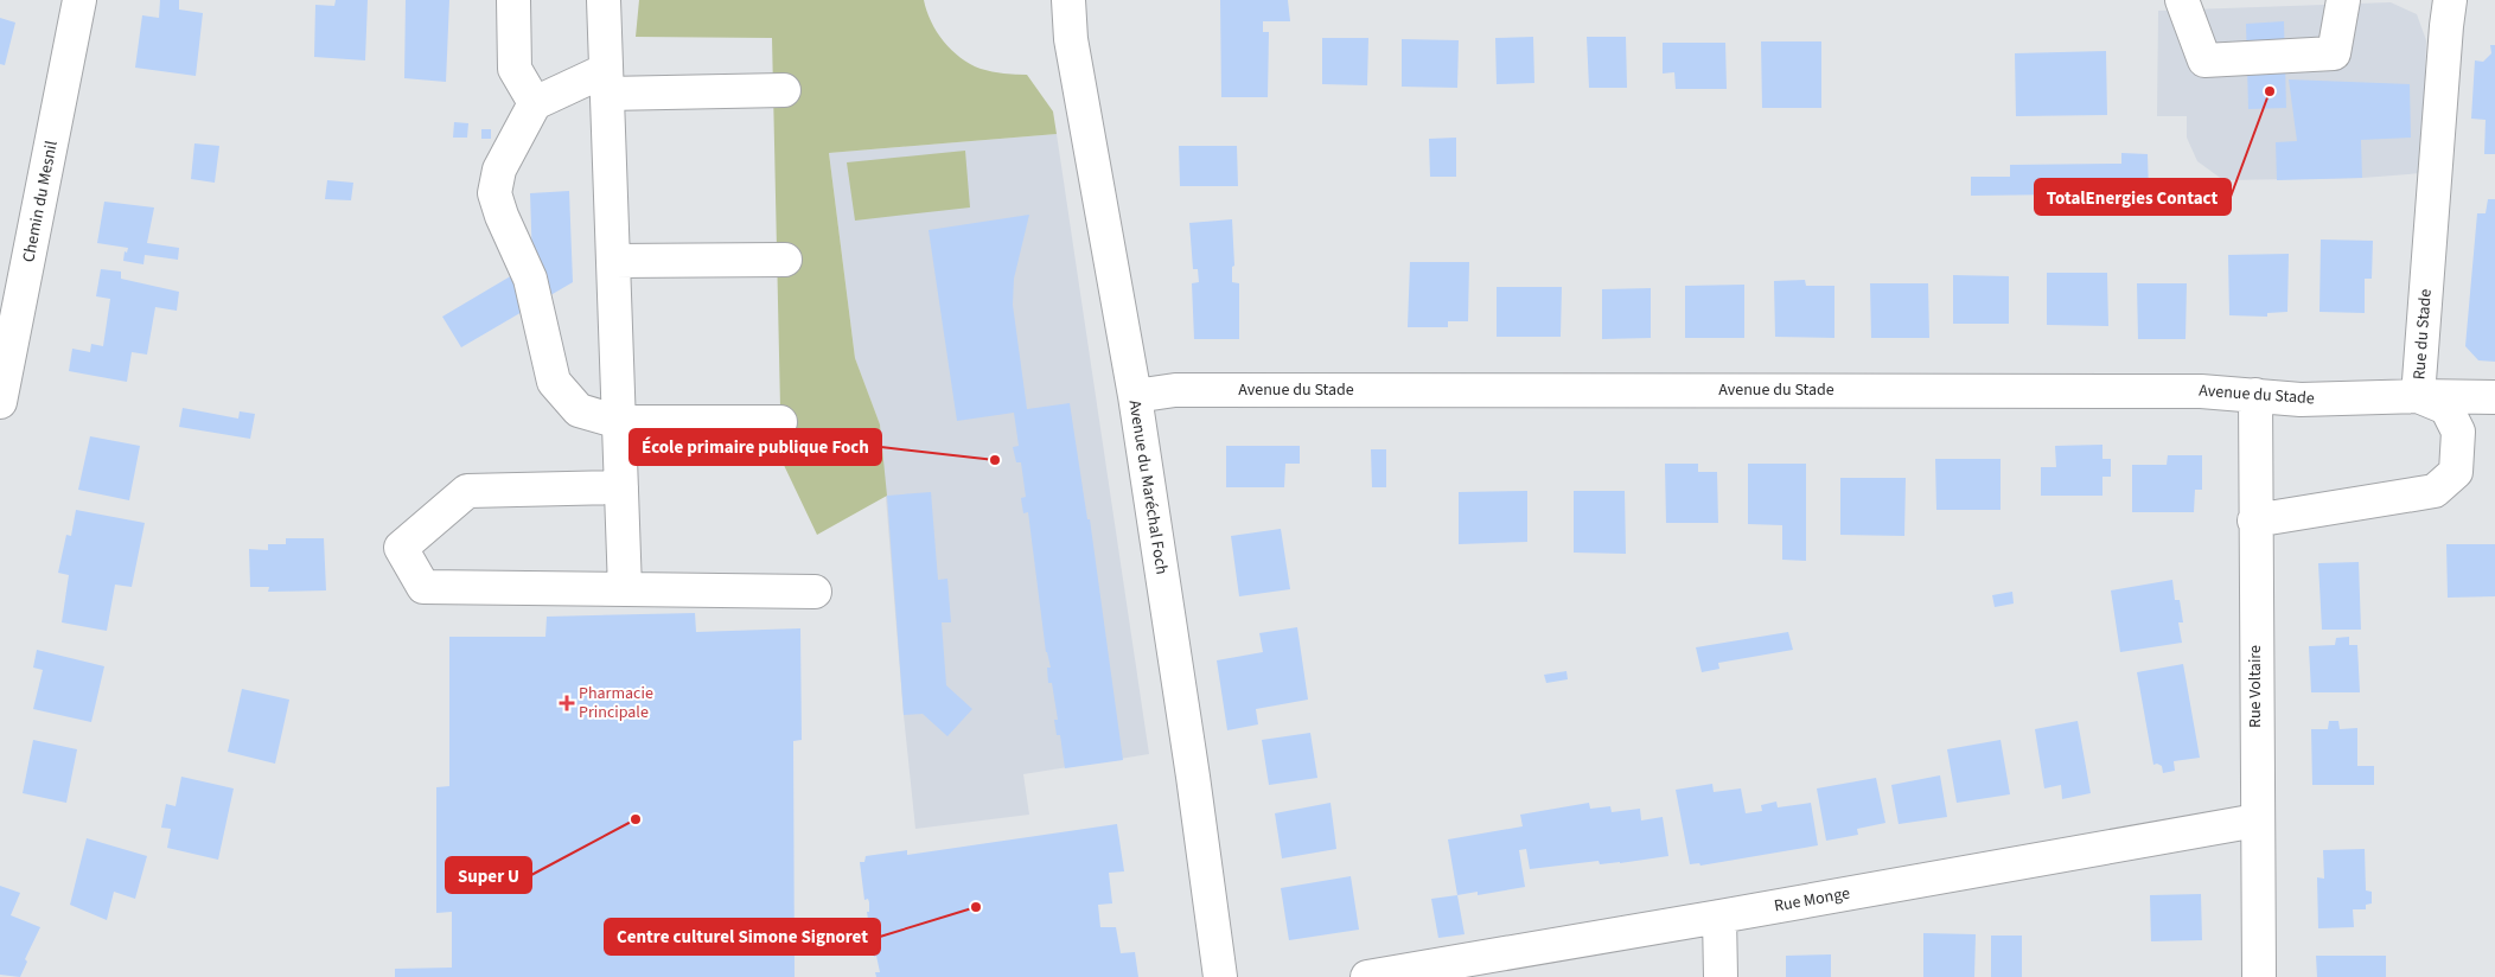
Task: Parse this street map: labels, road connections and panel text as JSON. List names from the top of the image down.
{
  "streets": {
    "street": [
      "Chemin du Mesnil",
      "Rue du Stade",
      "Avenue du Stade",
      "Avenue du Maréchal Foch",
      "Rue Voltaire",
      "Rue Monge"
    ]
  },
  "crossings": [
    ["Rue du Stade", "Avenue du Stade"],
    ["Rue du Stade", "Rue Voltaire"],
    ["Avenue du Stade", "Avenue du Maréchal Foch"],
    ["Avenue du Stade", "Rue Voltaire"],
    ["Rue Voltaire", "Rue Monge"]
  ],
  "places": {
    "other": [
      "TotalEnergies Contact",
      "École primaire publique Foch",
      "Super U",
      "Centre culturel Simone Signoret"
    ],
    "health": ["Pharmacie Principale"]
  }
}
